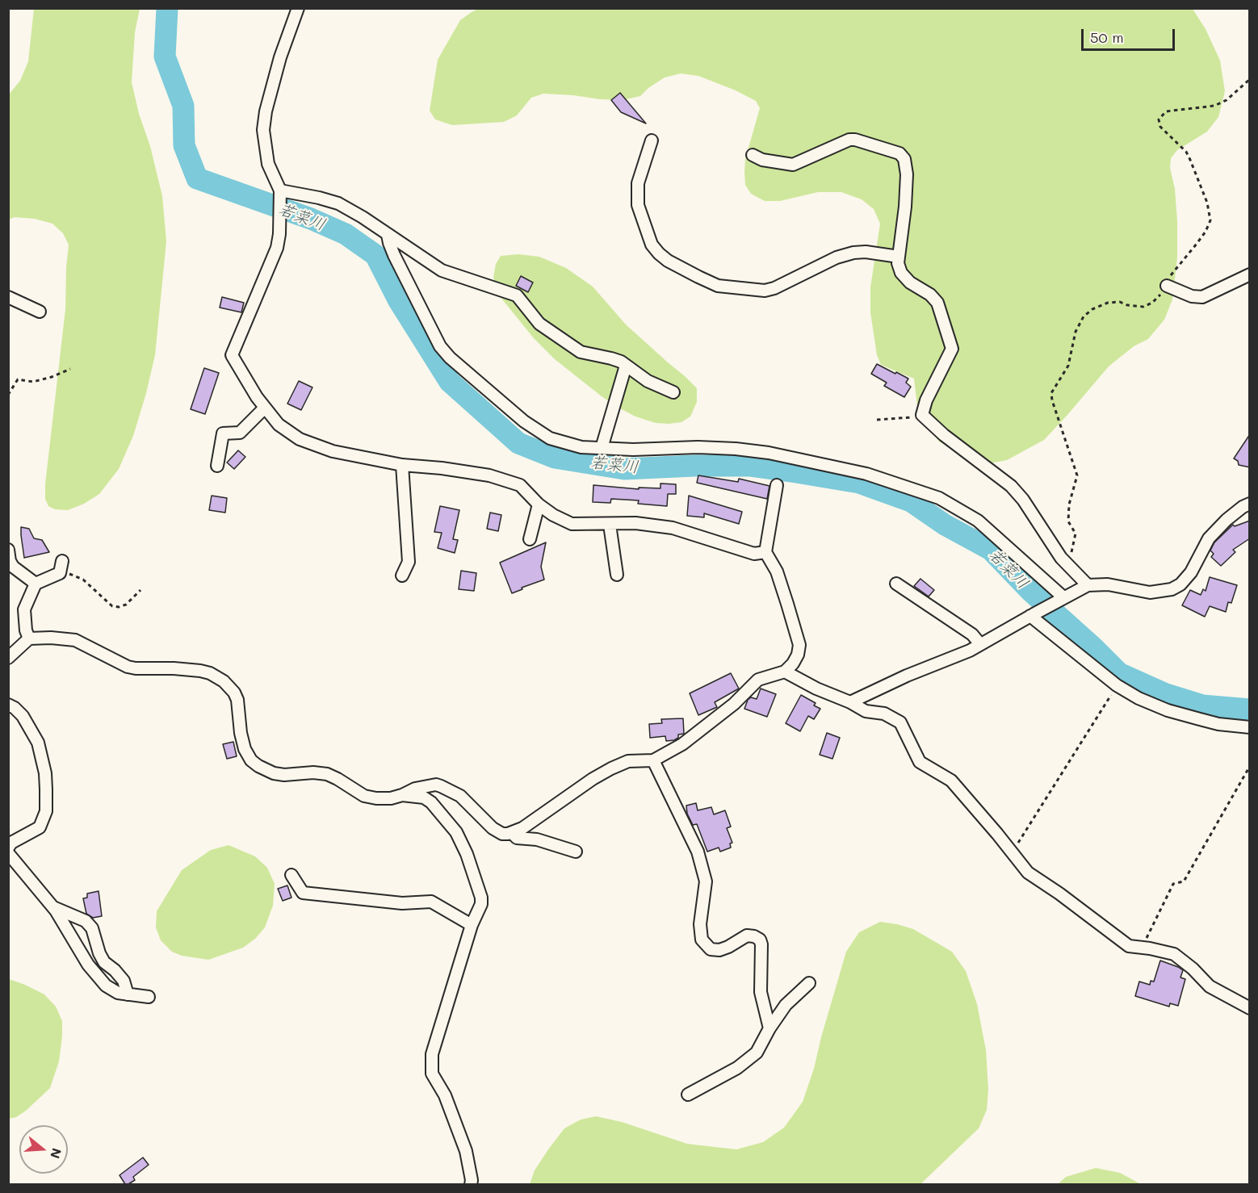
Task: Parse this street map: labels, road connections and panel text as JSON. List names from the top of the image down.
{
  "water": ["若菜川"],
  "scale_bar": "50 m",
  "north": "right"
}
